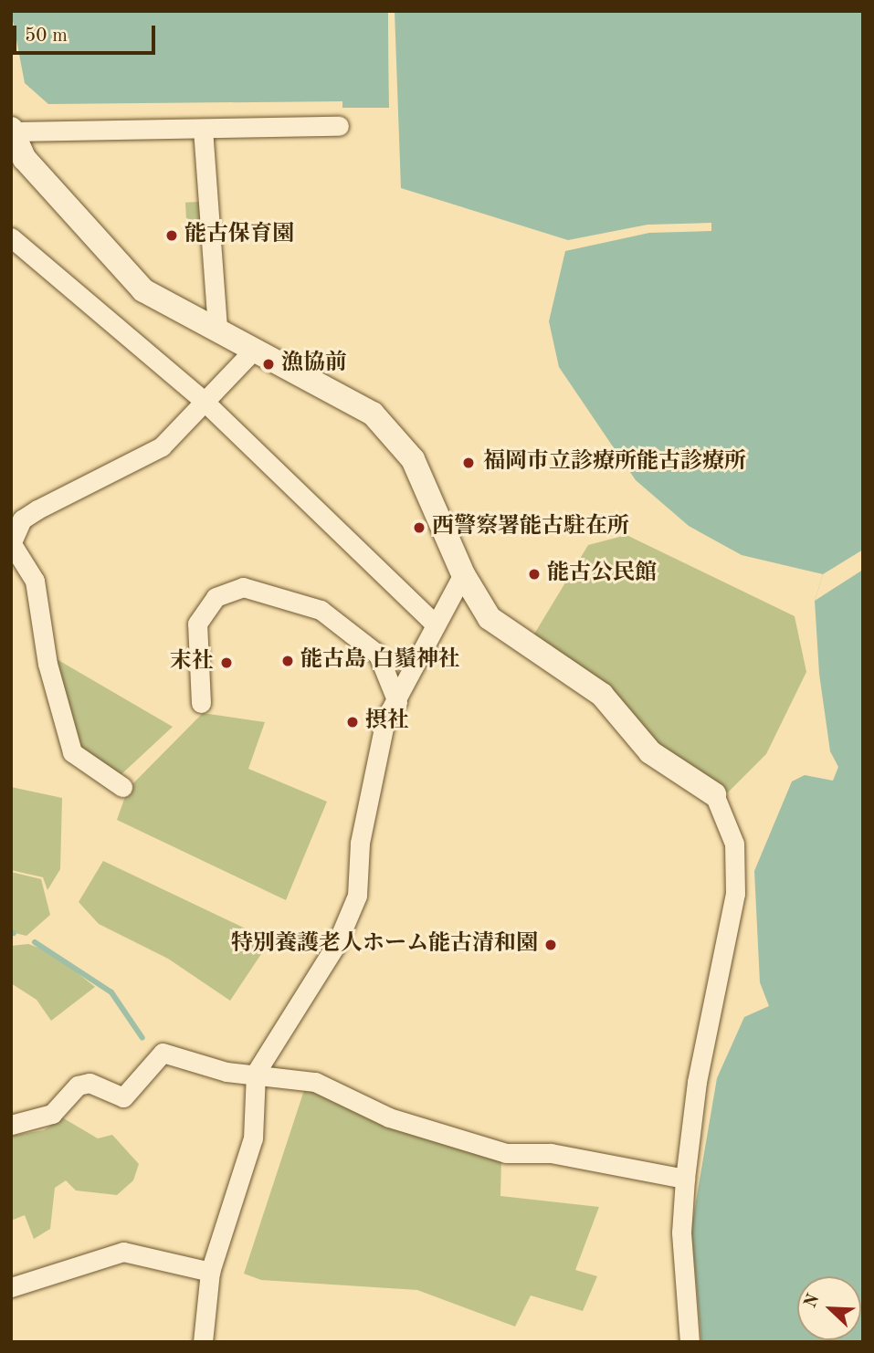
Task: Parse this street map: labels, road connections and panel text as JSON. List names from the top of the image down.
{
  "places": [
    "能古保育園",
    "漁協前",
    "福岡市立診療所能古診療所",
    "西警察署能古駐在所",
    "能古公民館",
    "能古島 白鬚神社",
    "末社",
    "摂社",
    "特別養護老人ホーム能古清和園"
  ],
  "scale_bar": "50 m",
  "north": "top left"
}
